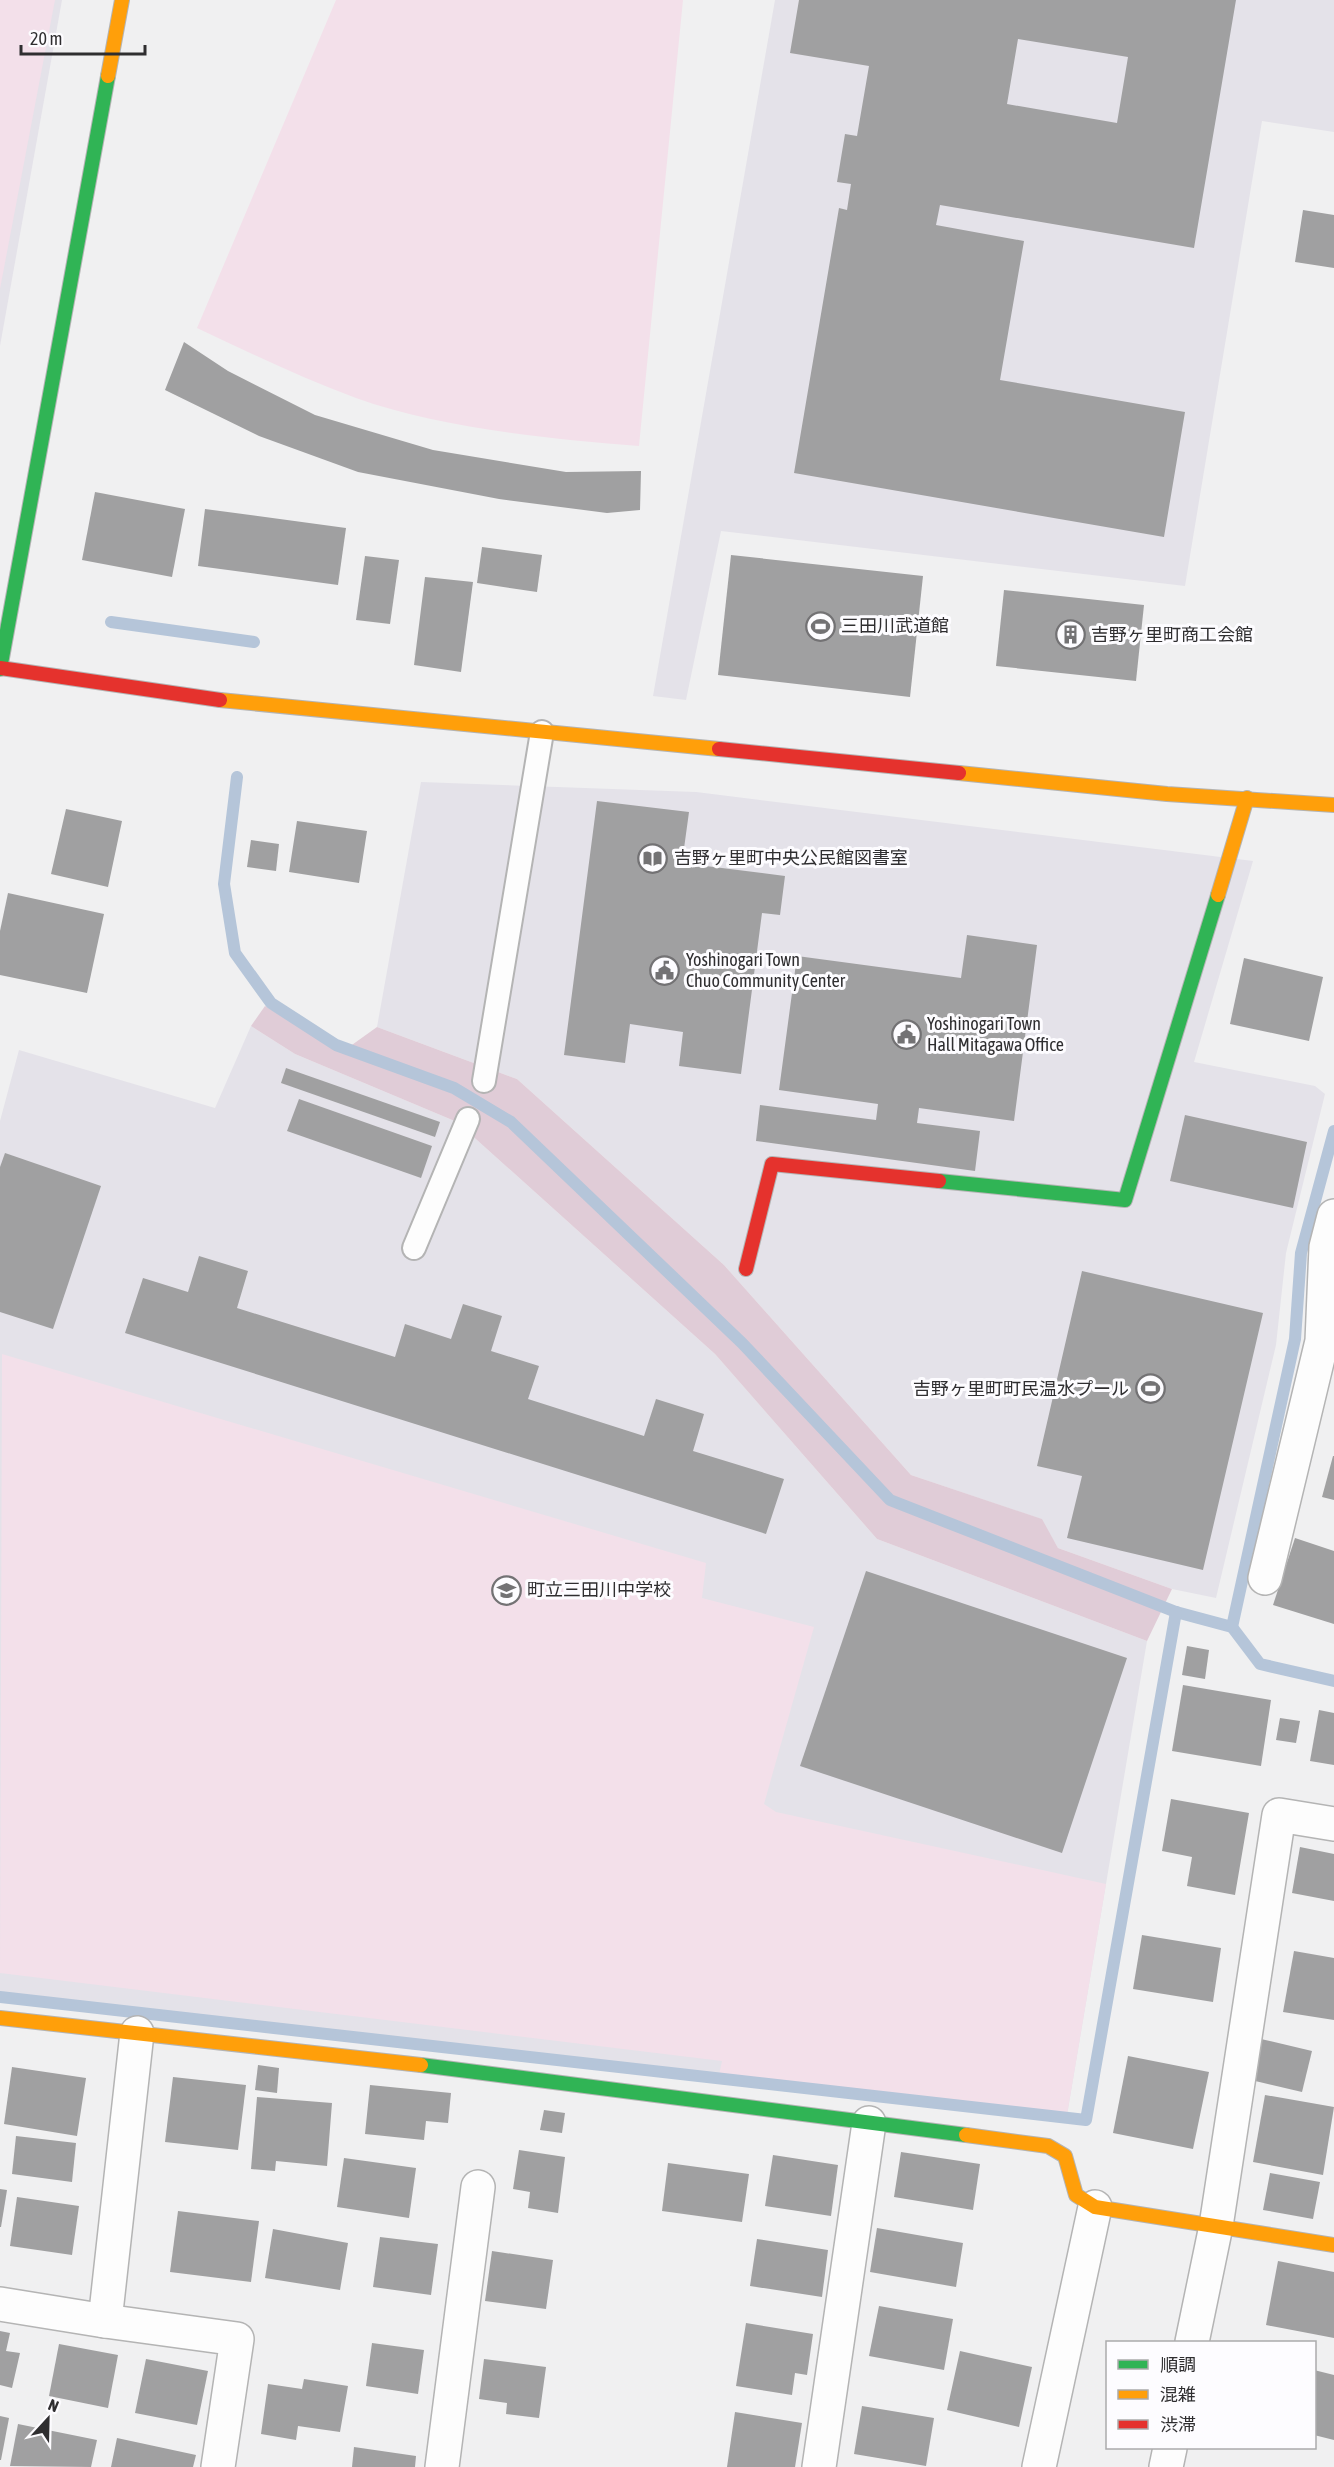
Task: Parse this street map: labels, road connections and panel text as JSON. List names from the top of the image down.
{
  "places": {
    "sports": ["三田川武道館", "吉野ヶ里町町民温水プール"],
    "building": ["吉野ヶ里町商工会館"],
    "library": ["吉野ヶ里町中央公民館図書室"],
    "public building": ["Yoshinogari Town Chuo Community Center", "Yoshinogari Town Hall Mitagawa Office"],
    "school or university": ["町立三田川中学校"]
  },
  "legend": ["順調", "混雑", "渋滞"],
  "scale_bar": "20 m",
  "north": "top"
}
